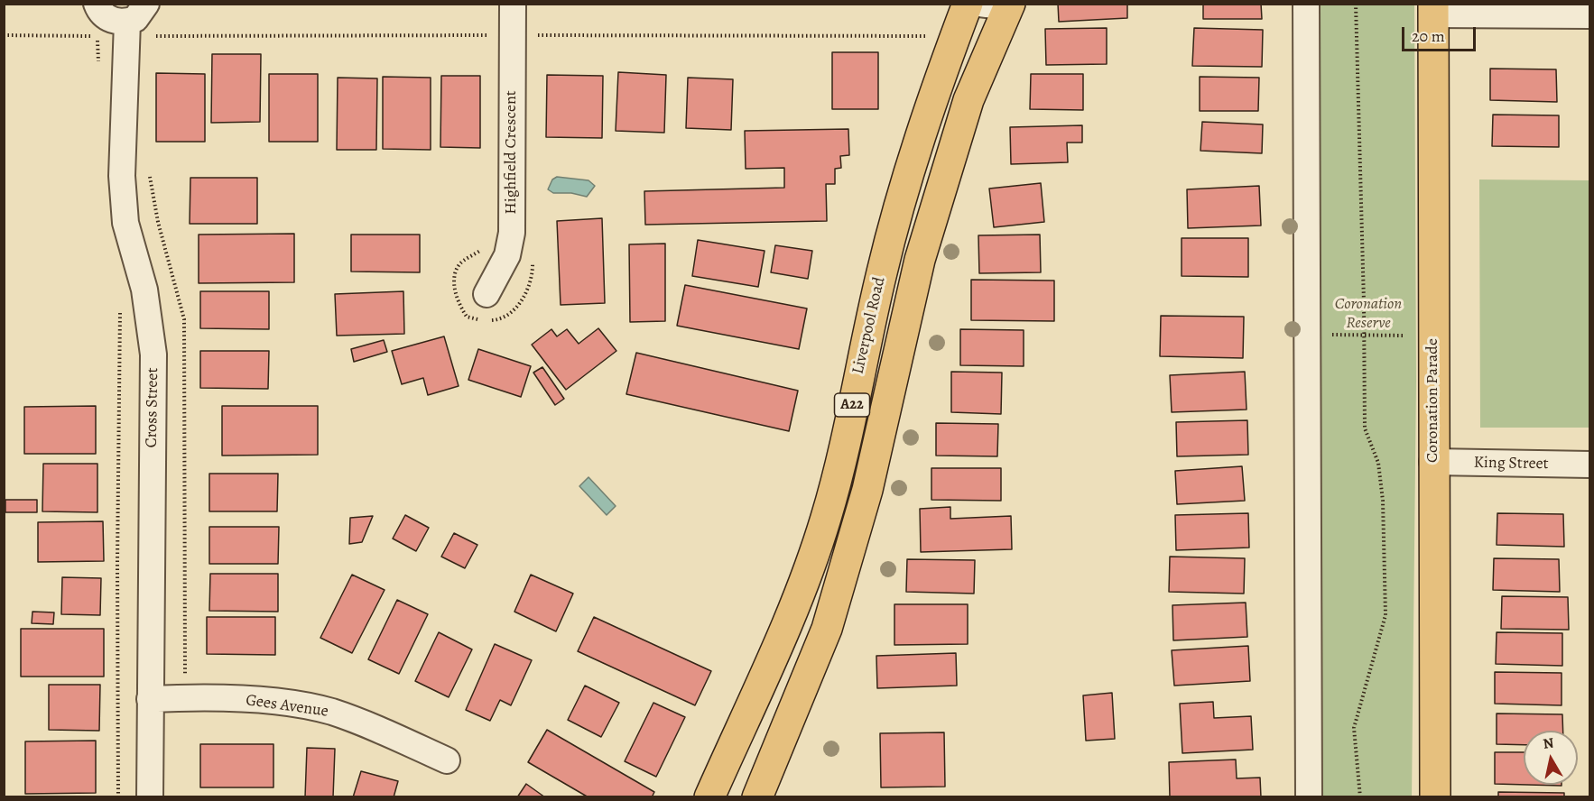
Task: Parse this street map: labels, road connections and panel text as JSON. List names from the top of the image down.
{
  "streets": {
    "main road": ["Liverpool Road", "Coronation Parade", "A22"],
    "street": [
      "Highfield Crescent",
      "Cross Street",
      "King Street",
      "Gees Avenue"
    ]
  },
  "crossings": [
    ["Coronation Parade", "King Street"],
    ["Cross Street", "Gees Avenue"]
  ],
  "parks": ["Coronation Reserve"],
  "scale_bar": "20 m",
  "north": "top"
}
